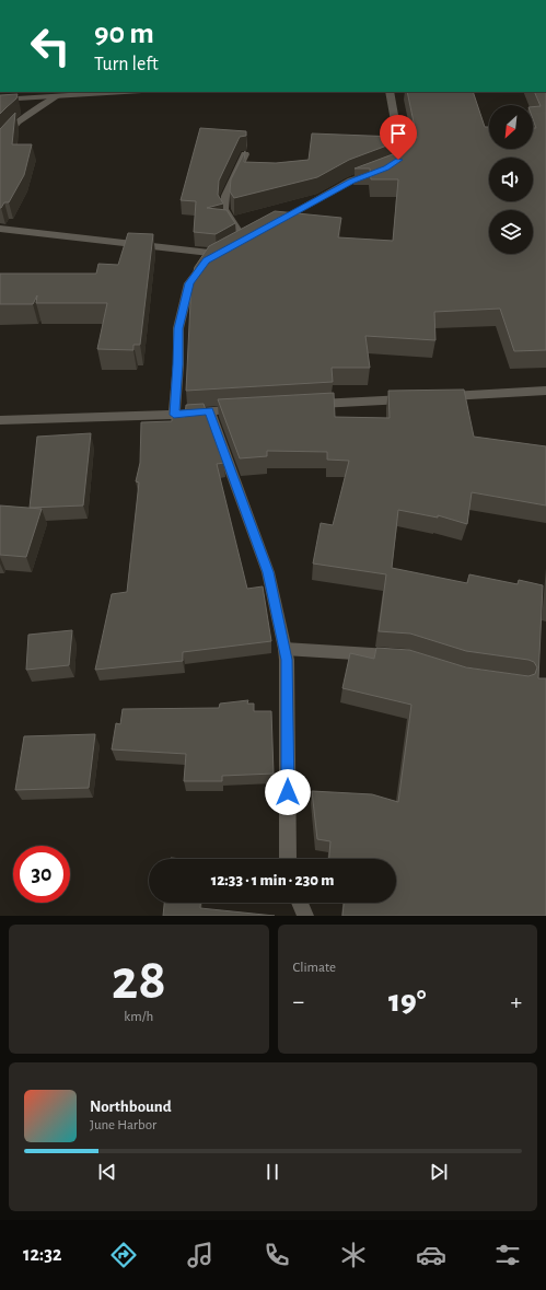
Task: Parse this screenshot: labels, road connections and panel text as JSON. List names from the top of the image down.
{
  "north": "bottom left",
  "page": {
    "turn": ["90 m", "Turn left"],
    "limit": "30",
    "trip": "12:33 · 1 min · 230 m",
    "tile": [
      ["28", "km/h"],
      "Climate"
    ],
    "heat": ["−", "19°", "+"],
    "song": ["Northbound", "June Harbor"],
    "tabs": "12:32"
  }
}
